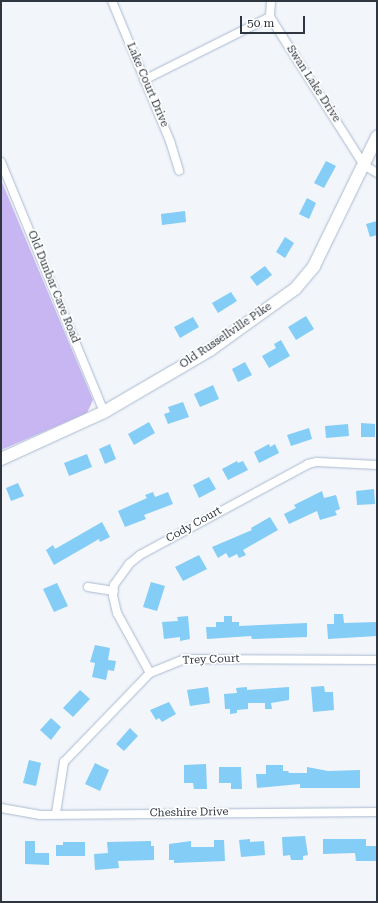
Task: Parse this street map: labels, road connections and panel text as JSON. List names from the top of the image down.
{
  "streets": {
    "street": [
      "Swan Lake Drive",
      "Lake Court Drive",
      "Old Dunbar Cave Road",
      "Old Russellville Pike",
      "Cody Court",
      "Trey Court",
      "Cheshire Drive"
    ]
  },
  "crossings": [
    ["Swan Lake Drive", "Old Russellville Pike"],
    ["Old Dunbar Cave Road", "Old Russellville Pike"],
    ["Trey Court", "Cheshire Drive"]
  ],
  "scale_bar": "50 m"
}
